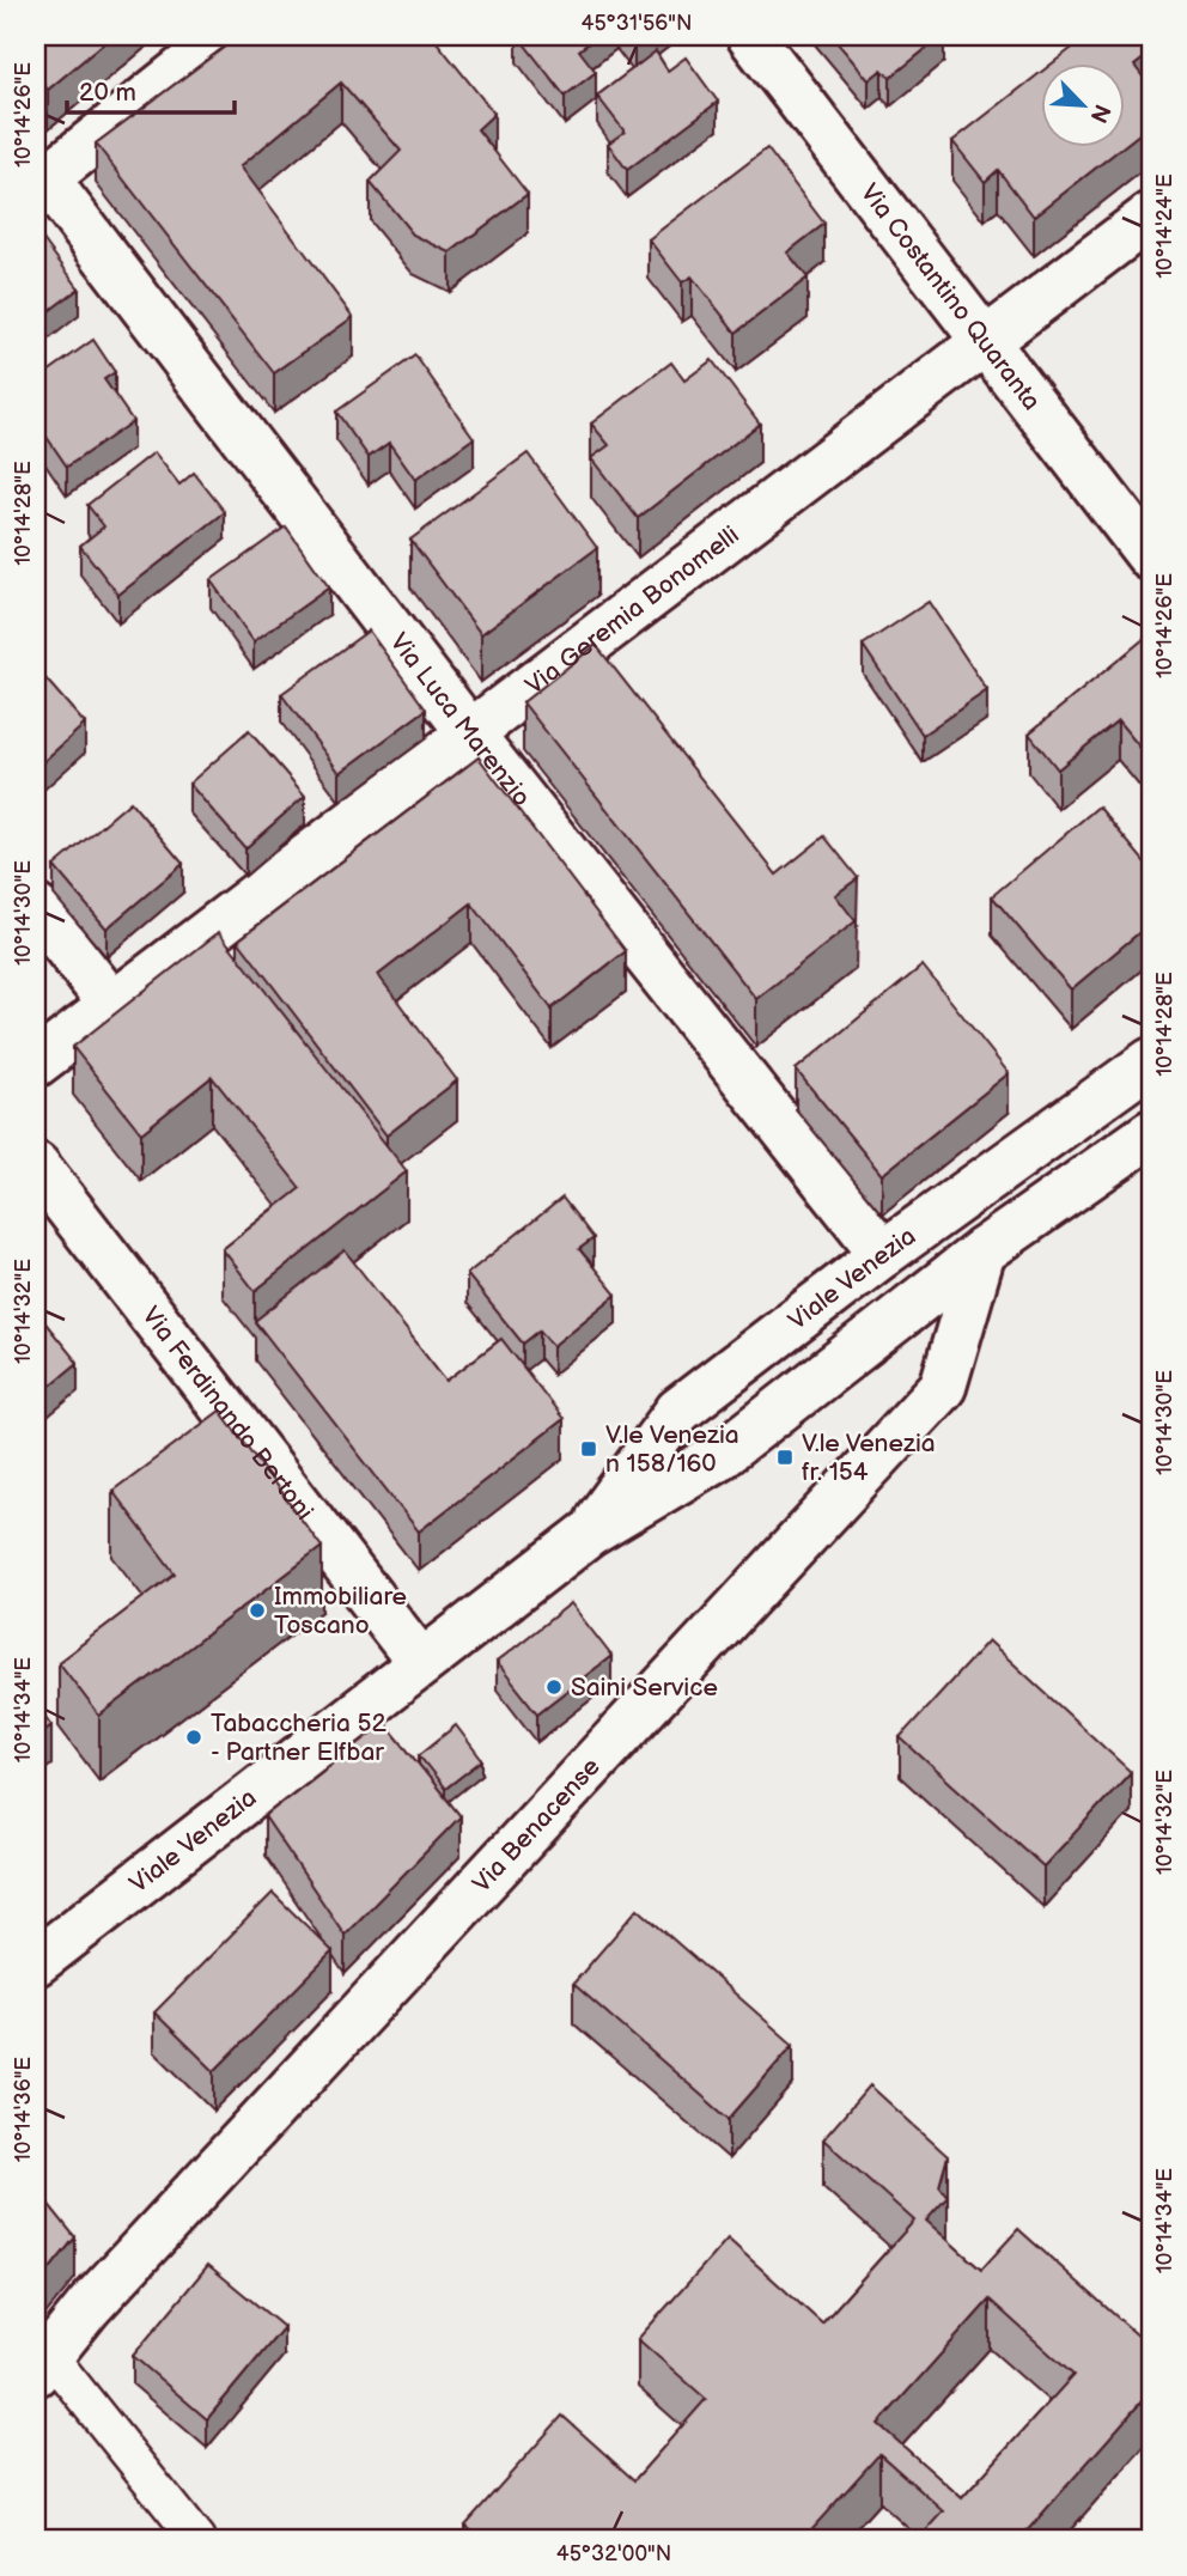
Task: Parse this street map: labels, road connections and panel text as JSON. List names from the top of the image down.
{
  "streets": {
    "street": [
      "Via Costantino Quaranta",
      "Via Geremia Bonomelli",
      "Via Luca Marenzio",
      "Viale Venezia",
      "Via Ferdinando Bertoni",
      "Via Benacense"
    ]
  },
  "crossings": [
    ["Via Costantino Quaranta", "Via Geremia Bonomelli"],
    ["Via Geremia Bonomelli", "Via Luca Marenzio"],
    ["Via Luca Marenzio", "Viale Venezia"],
    ["Viale Venezia", "Via Ferdinando Bertoni"],
    ["Viale Venezia", "Via Benacense"]
  ],
  "places": {
    "transit": ["V.le Venezia n 158/160", "V.le Venezia fr. 154"],
    "other": ["Immobiliare Toscano", "Saini Service", "Tabaccheria 52 - Partner Elfbar"]
  },
  "scale_bar": "20 m",
  "north": "bottom right",
  "coordinates": [
    "45°31'56\"N",
    "10°14'26\"E",
    "10°14'24\"E",
    "10°14'28\"E",
    "10°14'30\"E",
    "10°14'32\"E",
    "10°14'34\"E",
    "10°14'36\"E",
    "45°32'00\"N"
  ]
}
